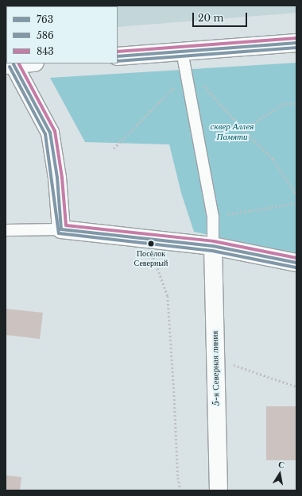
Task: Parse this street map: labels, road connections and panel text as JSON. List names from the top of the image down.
{
  "streets": {
    "street": ["5-я Северная линия"]
  },
  "parks": ["сквер Аллея Памяти"],
  "places": ["Посёлок Северный"],
  "lines": ["transit line 843", "transit line 763", "transit line 586"],
  "legend": ["763", "586", "843"],
  "scale_bar": "20 m",
  "north": "top"
}
